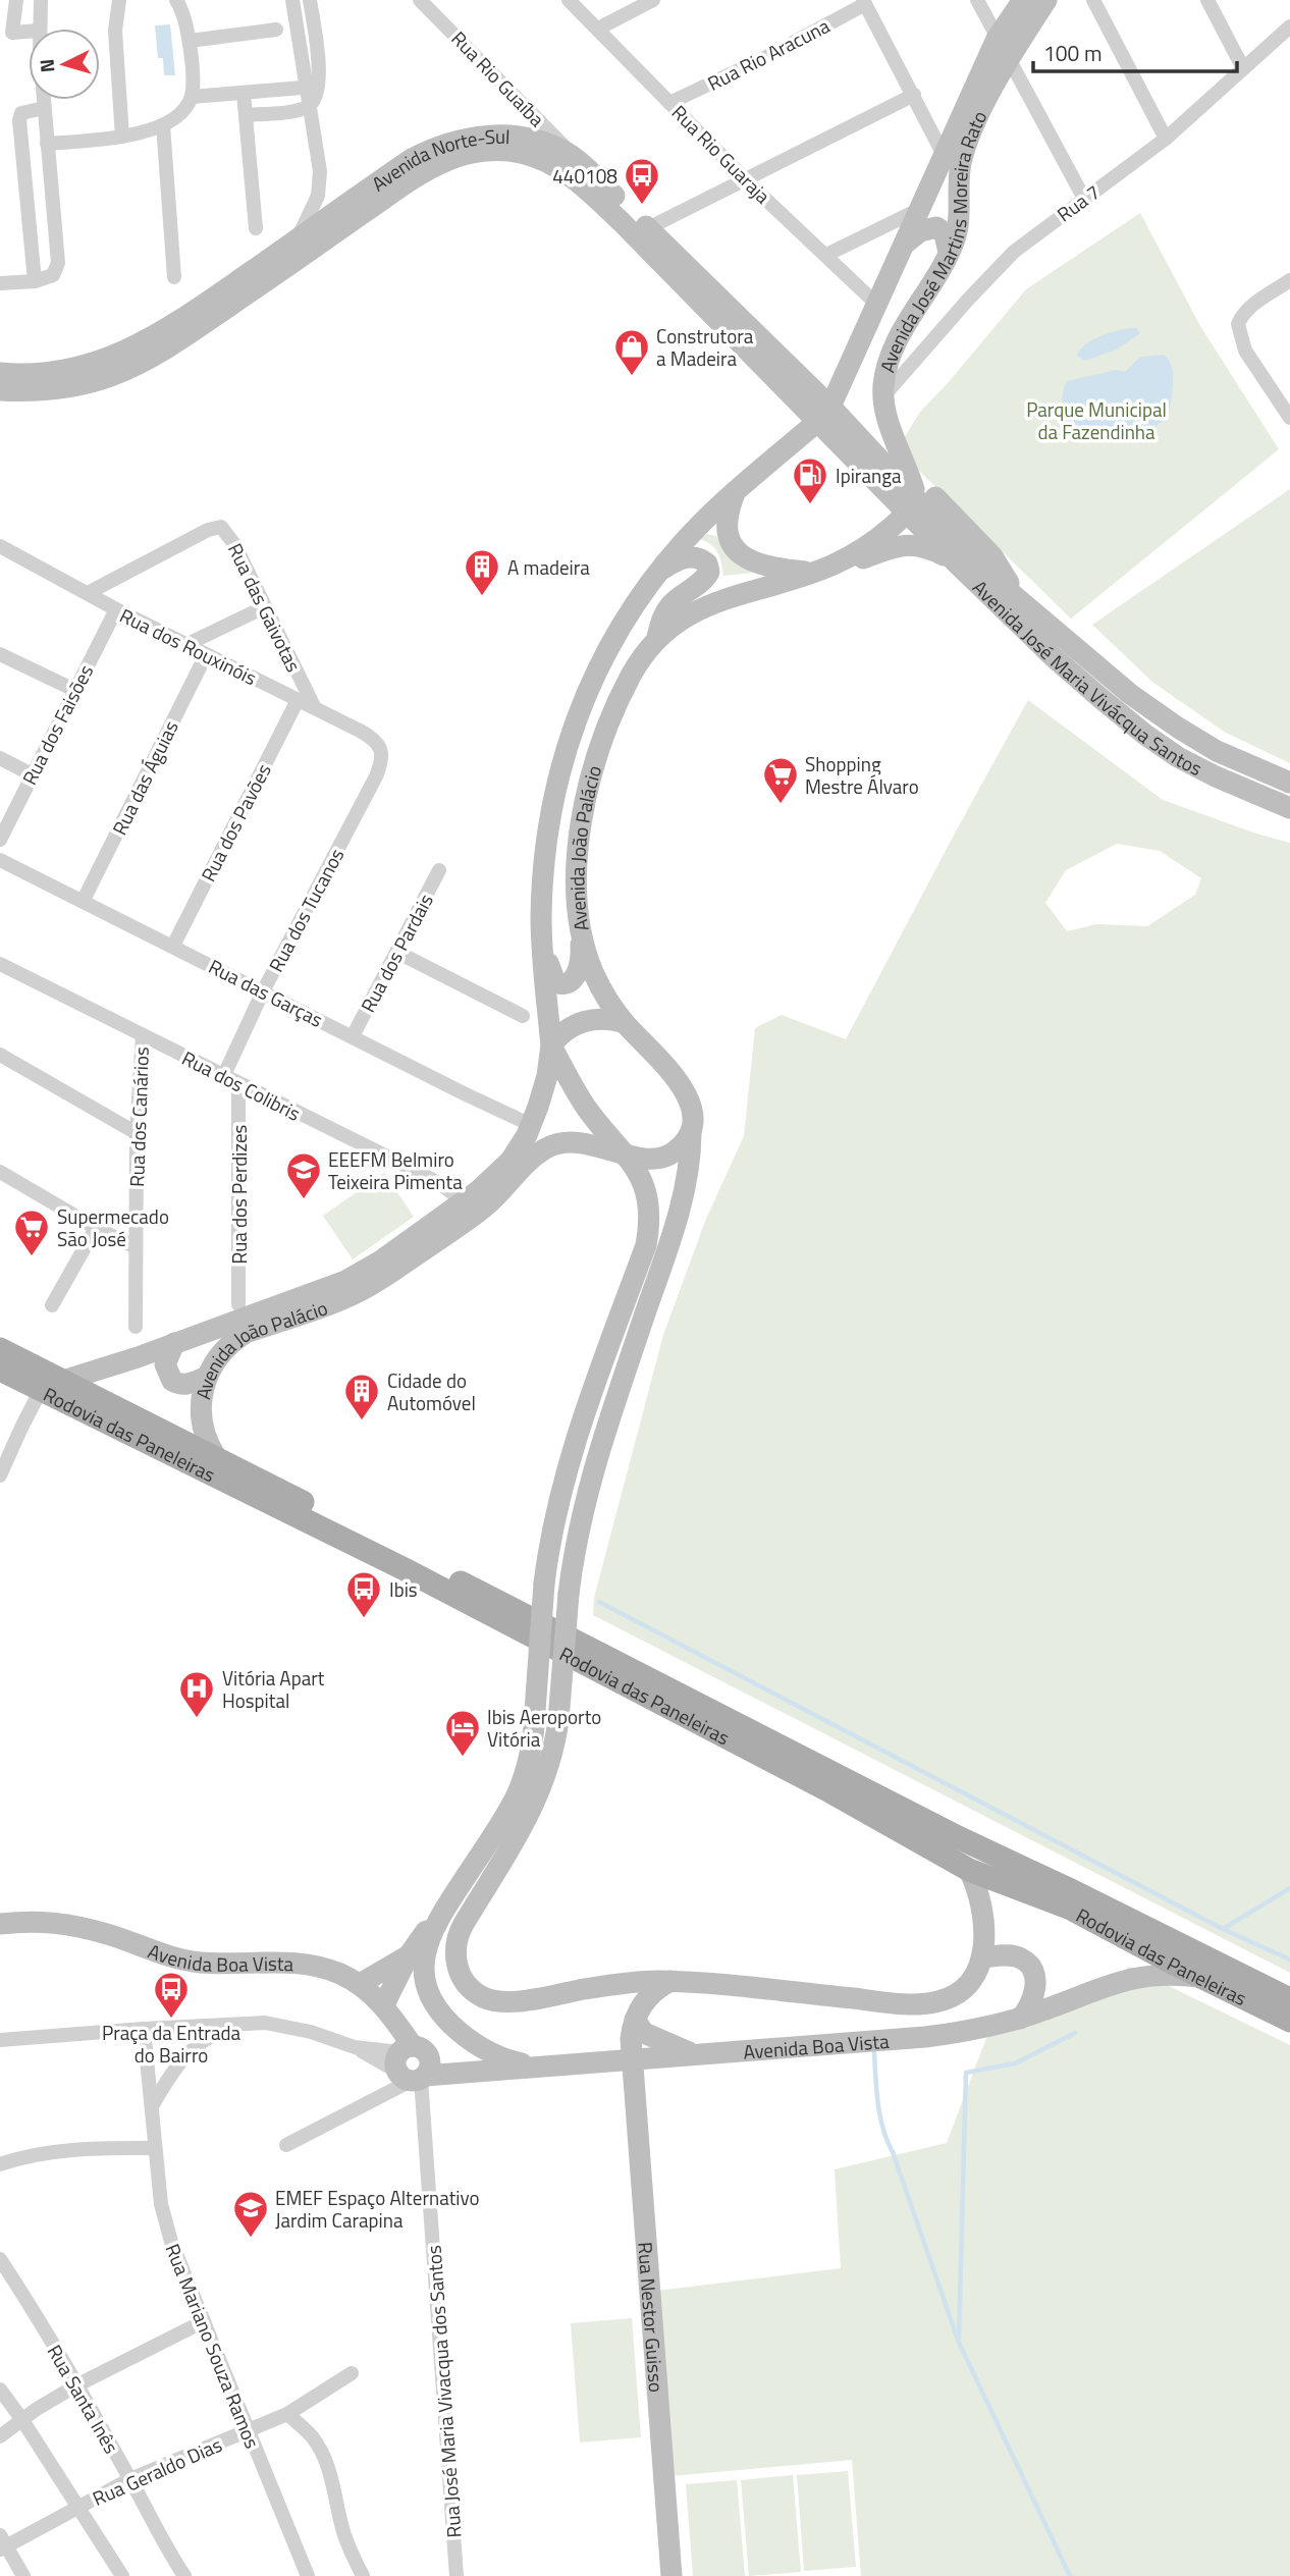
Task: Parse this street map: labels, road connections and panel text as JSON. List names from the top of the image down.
{
  "streets": {
    "main road": [
      "Avenida Norte-Sul",
      "Avenida José Martins Moreira Rato",
      "Avenida José Maria Vivácqua Santos",
      "Avenida João Palácio",
      "Rodovia das Paneleiras",
      "Avenida Boa Vista",
      "Rua Nestor Guisso"
    ],
    "street": [
      "Rua Rio Aracuna",
      "Rua Rio Guaíba",
      "Rua Rio Guaraja",
      "Rua 7",
      "Rua das Gaivotas",
      "Rua dos Rouxinóis",
      "Rua dos Faisões",
      "Rua das Águias",
      "Rua dos Pavões",
      "Rua dos Tucanos",
      "Rua dos Pardais",
      "Rua das Garças",
      "Rua dos Colibris",
      "Rua dos Canários",
      "Rua dos Perdizes",
      "Rua Mariano Souza Ramos",
      "Rua José Maria Vivacqua dos Santos",
      "Rua Santa Inês",
      "Rua Geraldo Dias"
    ]
  },
  "crossings": [
    ["Rua Rio Aracuna", "Rua Rio Guaraja"],
    ["Rua Rio Guaíba", "Avenida Norte-Sul"],
    ["Rua Rio Guaraja", "Avenida José Martins Moreira Rato"],
    ["Avenida Norte-Sul", "Avenida José Martins Moreira Rato"],
    ["Avenida Norte-Sul", "Avenida José Maria Vivácqua Santos"],
    ["Avenida Norte-Sul", "Avenida João Palácio"],
    ["Rua 7", "Avenida José Martins Moreira Rato"],
    ["Avenida José Martins Moreira Rato", "Avenida José Maria Vivácqua Santos"],
    ["Avenida José Martins Moreira Rato", "Avenida João Palácio"],
    ["Rua das Gaivotas", "Rua dos Rouxinóis"],
    ["Rua dos Rouxinóis", "Rua dos Faisões"],
    ["Rua dos Rouxinóis", "Rua das Águias"],
    ["Rua dos Rouxinóis", "Rua dos Pavões"],
    ["Rua dos Rouxinóis", "Rua dos Tucanos"],
    ["Avenida José Maria Vivácqua Santos", "Avenida João Palácio"],
    ["Rua das Águias", "Rua das Garças"],
    ["Rua dos Pavões", "Rua das Garças"],
    ["Avenida João Palácio", "Rua das Garças"],
    ["Avenida João Palácio", "Rua dos Colibris"],
    ["Avenida João Palácio", "Rodovia das Paneleiras"],
    ["Avenida João Palácio", "Avenida Boa Vista"],
    ["Rua dos Tucanos", "Rua das Garças"],
    ["Rua dos Tucanos", "Rua dos Colibris"],
    ["Rua dos Pardais", "Rua das Garças"],
    ["Rua dos Colibris", "Rua dos Canários"],
    ["Rua dos Colibris", "Rua dos Perdizes"],
    ["Rodovia das Paneleiras", "Avenida Boa Vista"],
    ["Avenida Boa Vista", "Rua Nestor Guisso"],
    ["Avenida Boa Vista", "Rua José Maria Vivacqua dos Santos"],
    ["Rua Mariano Souza Ramos", "Rua Geraldo Dias"],
    ["Rua Santa Inês", "Rua Geraldo Dias"]
  ],
  "parks": ["Parque Municipal da Fazendinha"],
  "places": {
    "bus stop": ["440108", "Ibis", "Praça da Entrada do Bairro"],
    "shop": ["Construtora a Madeira"],
    "fuel station": ["Ipiranga"],
    "building": ["A madeira", "Cidade do Automóvel"],
    "supermarket": ["Shopping Mestre Álvaro", "Supermecado São José"],
    "school or university": ["EEEFM Belmiro Teixeira Pimenta", "EMEF Espaço Alternativo Jardim Carapina"],
    "hospital": ["Vitória Apart Hospital"],
    "hotel": ["Ibis Aeroporto Vitória"]
  },
  "scale_bar": "100 m",
  "north": "left"
}
